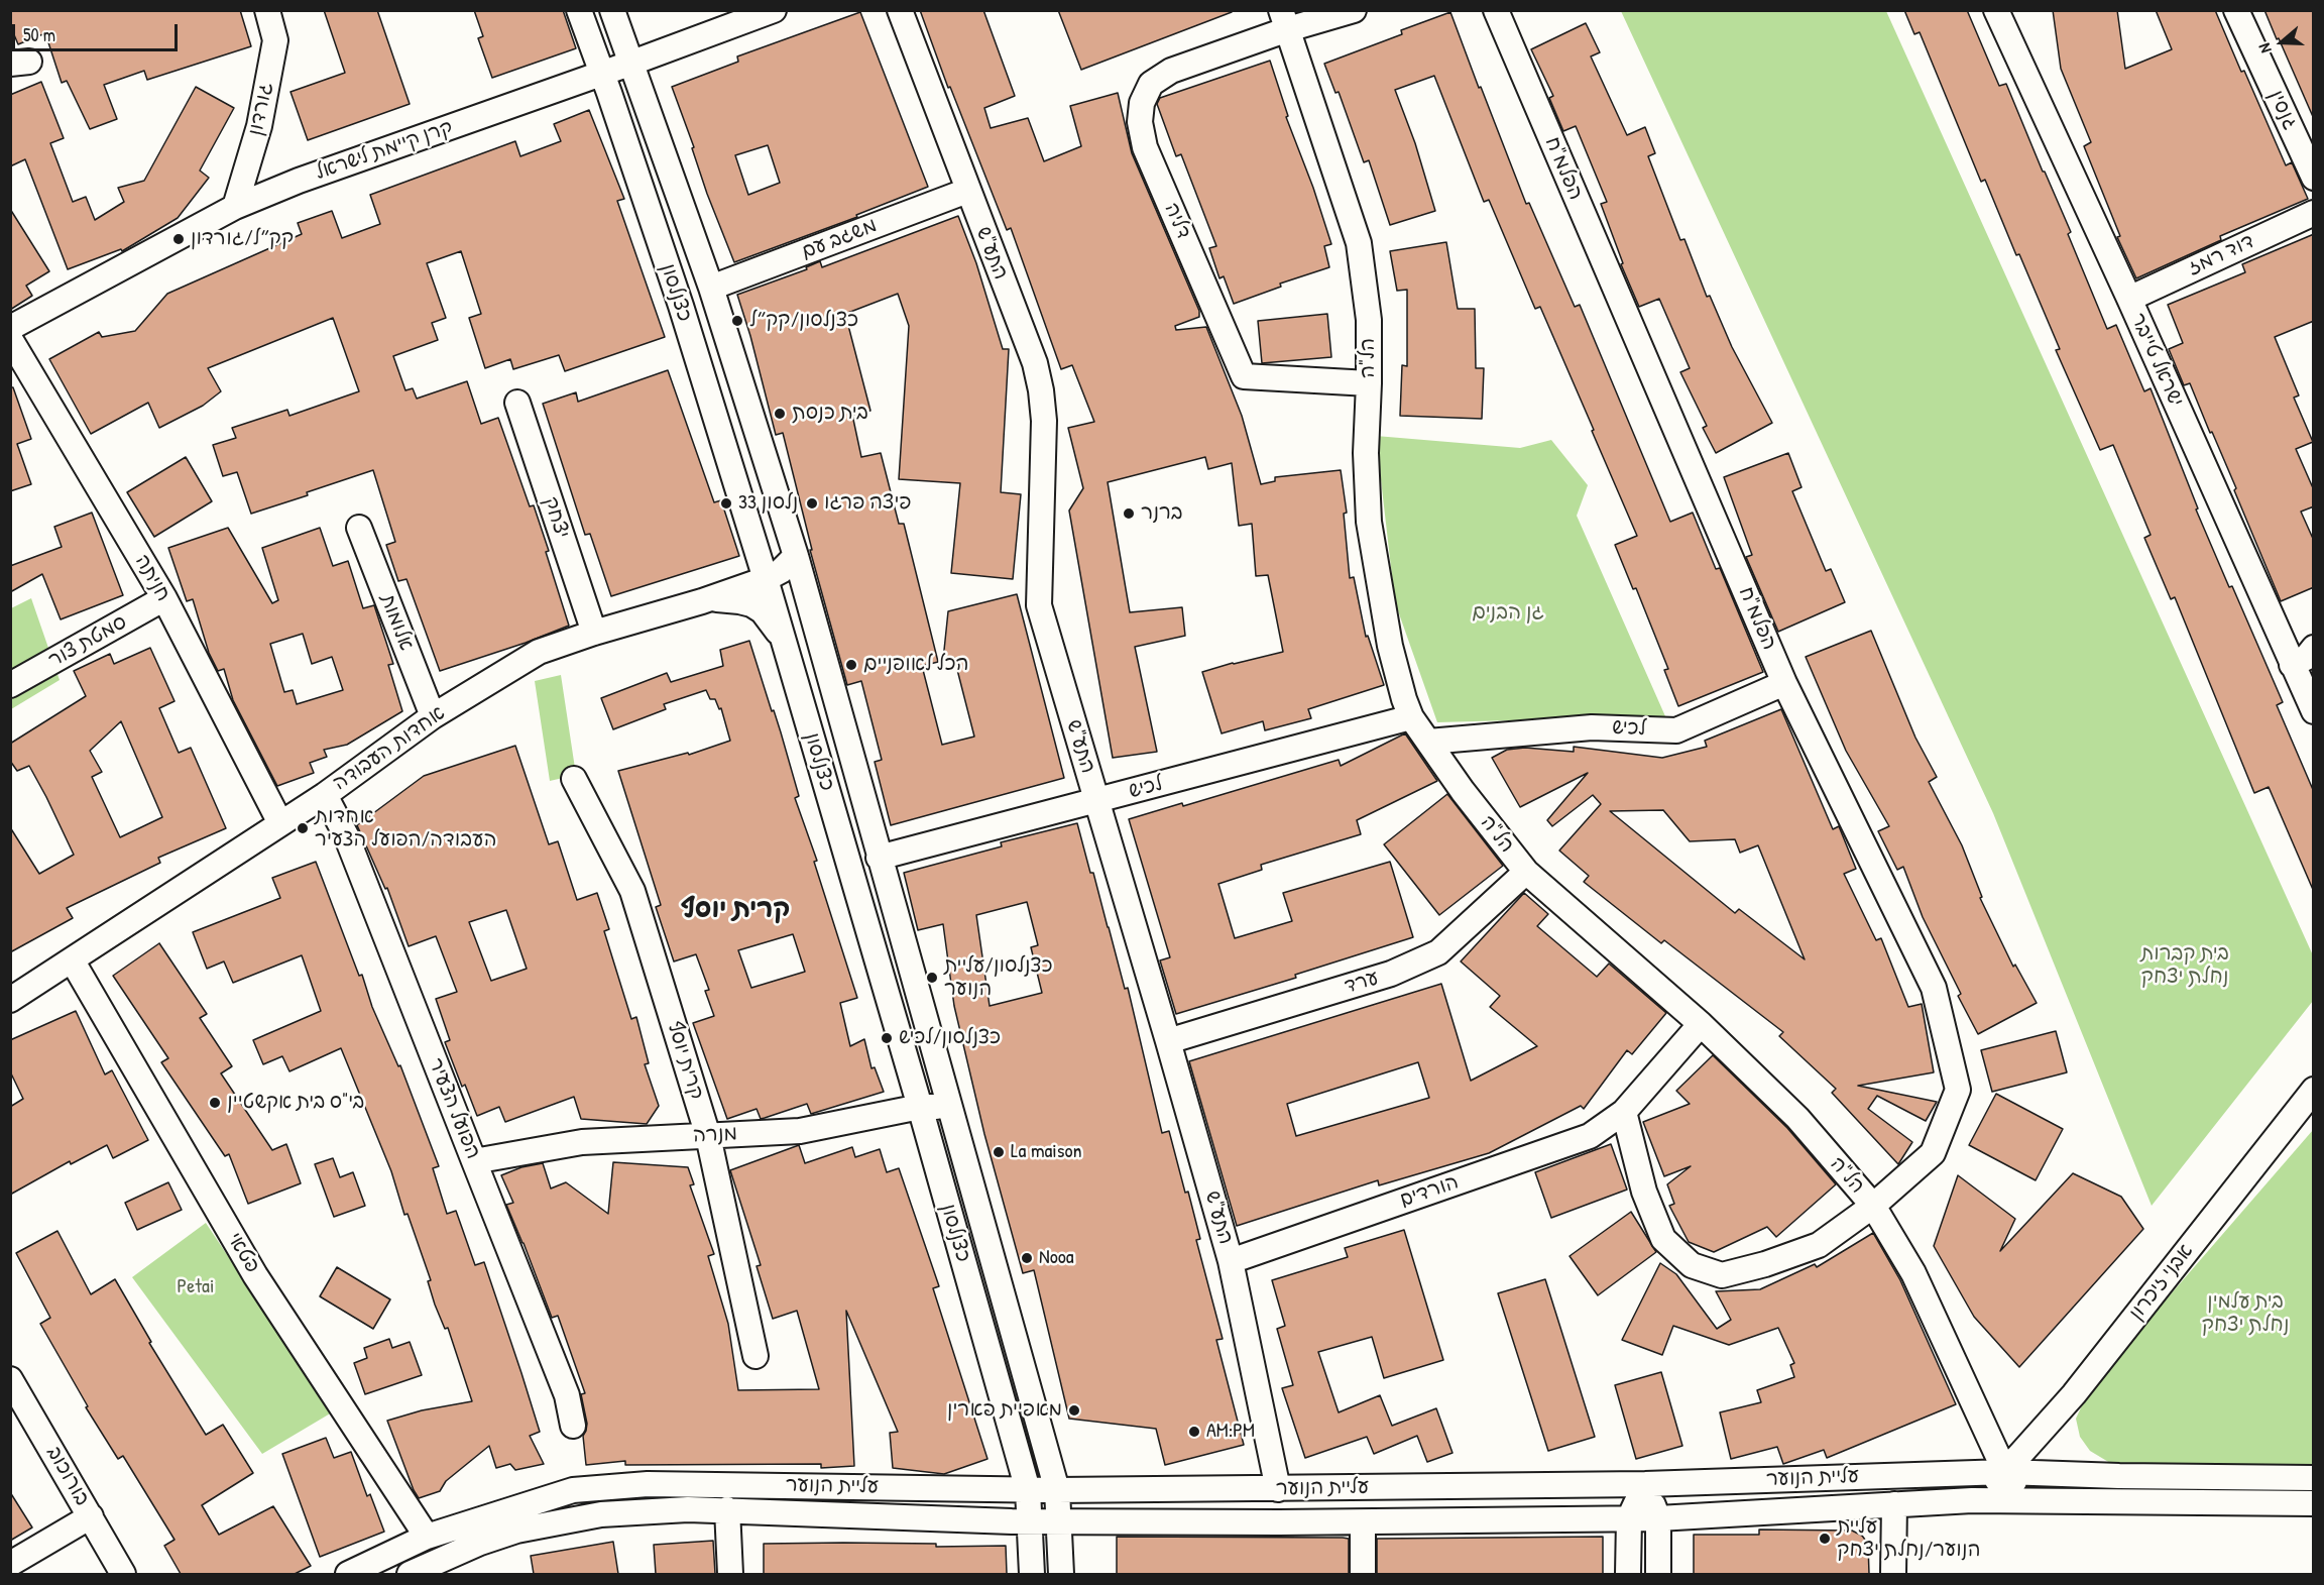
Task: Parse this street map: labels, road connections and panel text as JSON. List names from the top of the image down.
{
  "streets": {
    "street": [
      "גורדון",
      "גנסין",
      "קרן קיימת לישראל",
      "הפלמ\"ח",
      "דליה",
      "משגב עם",
      "התע\"ש",
      "דוד רמז",
      "כצנלסון",
      "הל\"ה",
      "ישראל טייבר",
      "יצחק",
      "חניתה",
      "אלומות",
      "סמטת צור",
      "לכיש",
      "אחדות העבודה",
      "ערד",
      "קרית יוסף",
      "הפועל הצעיר",
      "מנרה",
      "הורדים",
      "פטאי",
      "אבני זיכרון",
      "בורוכוב",
      "עליית הנוער"
    ]
  },
  "crossings": [
    ["גורדון", "קרן קיימת לישראל"],
    ["קרן קיימת לישראל", "כצנלסון"],
    ["הפלמ\"ח", "הל\"ה"],
    ["הפלמ\"ח", "לכיש"],
    ["דליה", "הל\"ה"],
    ["משגב עם", "התע\"ש"],
    ["משגב עם", "כצנלסון"],
    ["התע\"ש", "לכיש"],
    ["התע\"ש", "ערד"],
    ["התע\"ש", "הורדים"],
    ["התע\"ש", "עליית הנוער"],
    ["דוד רמז", "ישראל טייבר"],
    ["כצנלסון", "לכיש"],
    ["כצנלסון", "אחדות העבודה"],
    ["כצנלסון", "מנרה"],
    ["כצנלסון", "עליית הנוער"],
    ["הל\"ה", "לכיש"],
    ["הל\"ה", "ערד"],
    ["הל\"ה", "הורדים"],
    ["הל\"ה", "אבני זיכרון"],
    ["הל\"ה", "עליית הנוער"],
    ["יצחק", "אחדות העבודה"],
    ["חניתה", "סמטת צור"],
    ["חניתה", "אחדות העבודה"],
    ["אלומות", "אחדות העבודה"],
    ["אחדות העבודה", "הפועל הצעיר"],
    ["אחדות העבודה", "פטאי"],
    ["קרית יוסף", "מנרה"],
    ["הפועל הצעיר", "מנרה"],
    ["פטאי", "עליית הנוער"],
    ["אבני זיכרון", "עליית הנוער"]
  ],
  "districts": ["קרית יוסף"],
  "parks": [
    "גן הבנים",
    "בית קברות נחלת יצחק",
    "Petai",
    "בית עלמין נחלת יצחק"
  ],
  "places": [
    "קק״ל/גורדון",
    "כצנלסון/קק״ל",
    "בית כנסת",
    "נלסון 33",
    "פיצה פרגו",
    "ברנר",
    "הכל לאופניים",
    "אחדות העבודה/הפועל הצעיר",
    "כצנלסון/עליית הנוער",
    "כצנלסון/לכיש",
    "בי\"ס בית אקשטיין",
    "La maison",
    "Nooa",
    "מאפיית פארין",
    "AM:PM",
    "עליית הנוער/נחלת יצחק"
  ],
  "scale_bar": "50 m",
  "north": "left"
}
